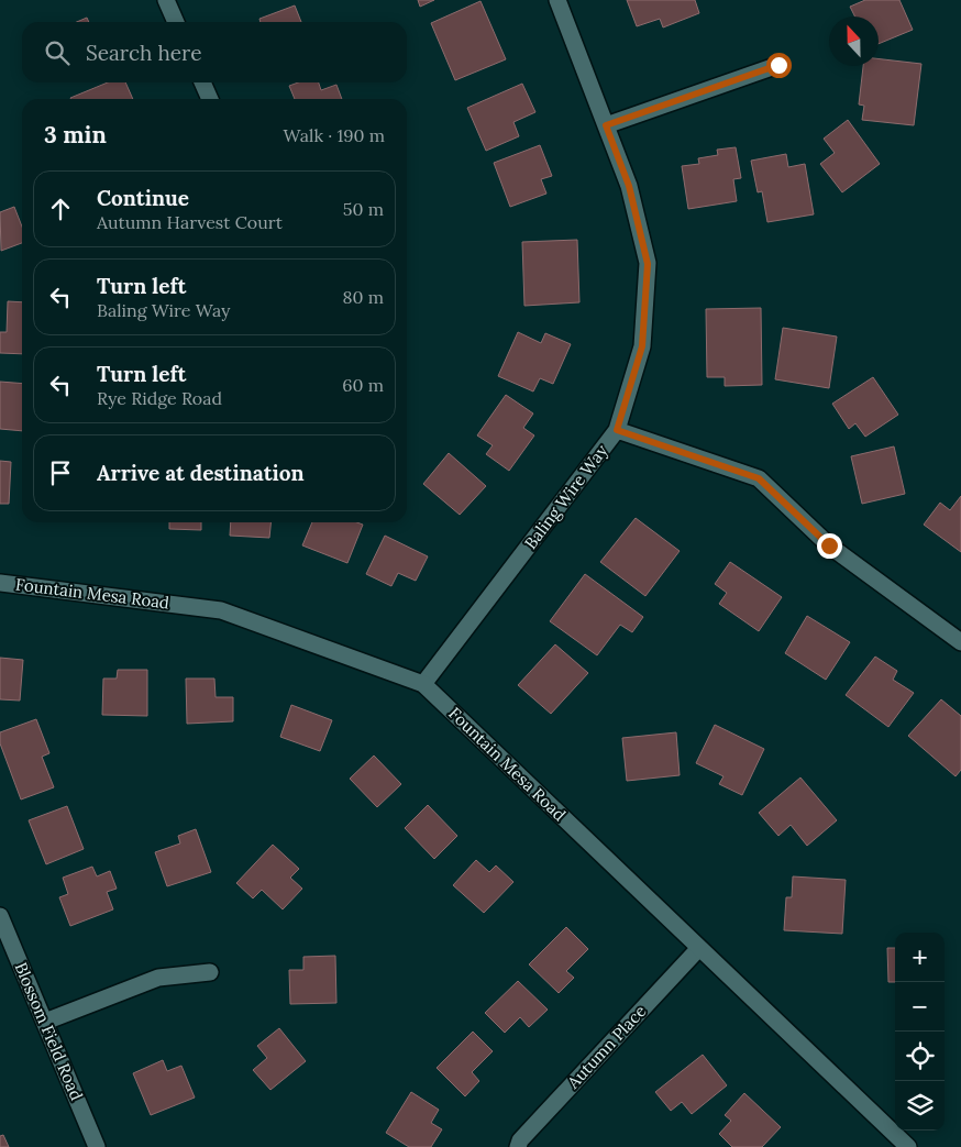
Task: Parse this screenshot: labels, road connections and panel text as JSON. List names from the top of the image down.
{
  "streets": {
    "street": [
      "Baling Wire Way",
      "Fountain Mesa Road",
      "Blossom Field Road",
      "Autumn Place"
    ]
  },
  "crossings": [
    ["Baling Wire Way", "Fountain Mesa Road"],
    ["Fountain Mesa Road", "Autumn Place"]
  ],
  "north": "top",
  "page": {
    "search": "Search here",
    "heading": ["3 min", "Walk · 190 m"],
    "list": [
      ["Continue", "Autumn Harvest Court", "50 m"],
      ["Turn left", "Baling Wire Way", "80 m"],
      ["Turn left", "Rye Ridge Road", "60 m"],
      "Arrive at destination"
    ],
    "map_buttons": ["+", "−"]
  }
}
